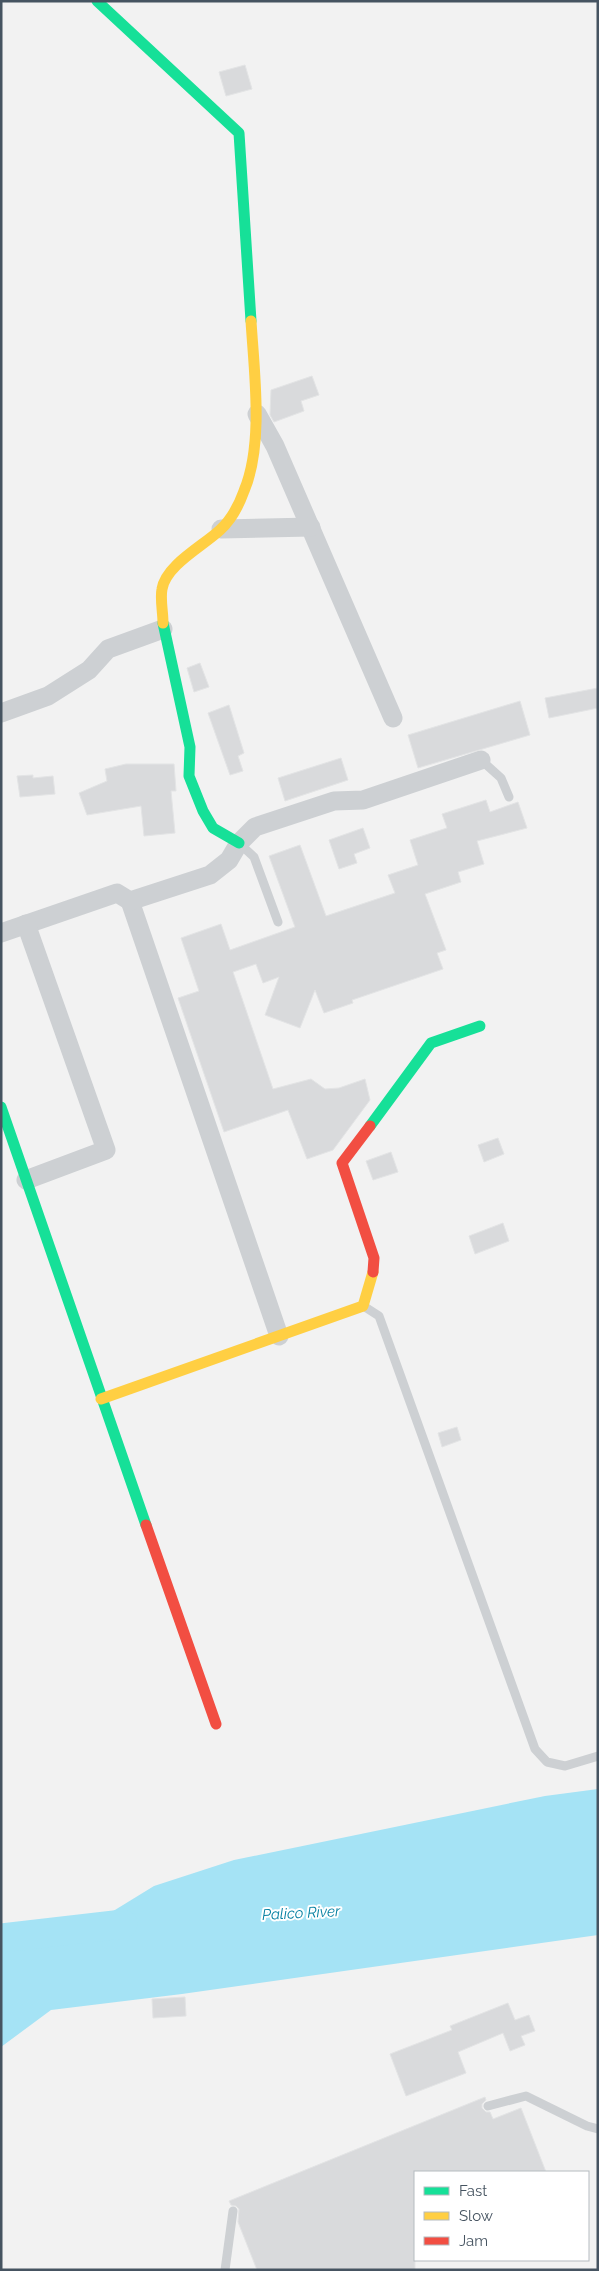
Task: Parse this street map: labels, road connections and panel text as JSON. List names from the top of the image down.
{
  "water": ["Palico River"],
  "legend": ["Fast", "Slow", "Jam"]
}
